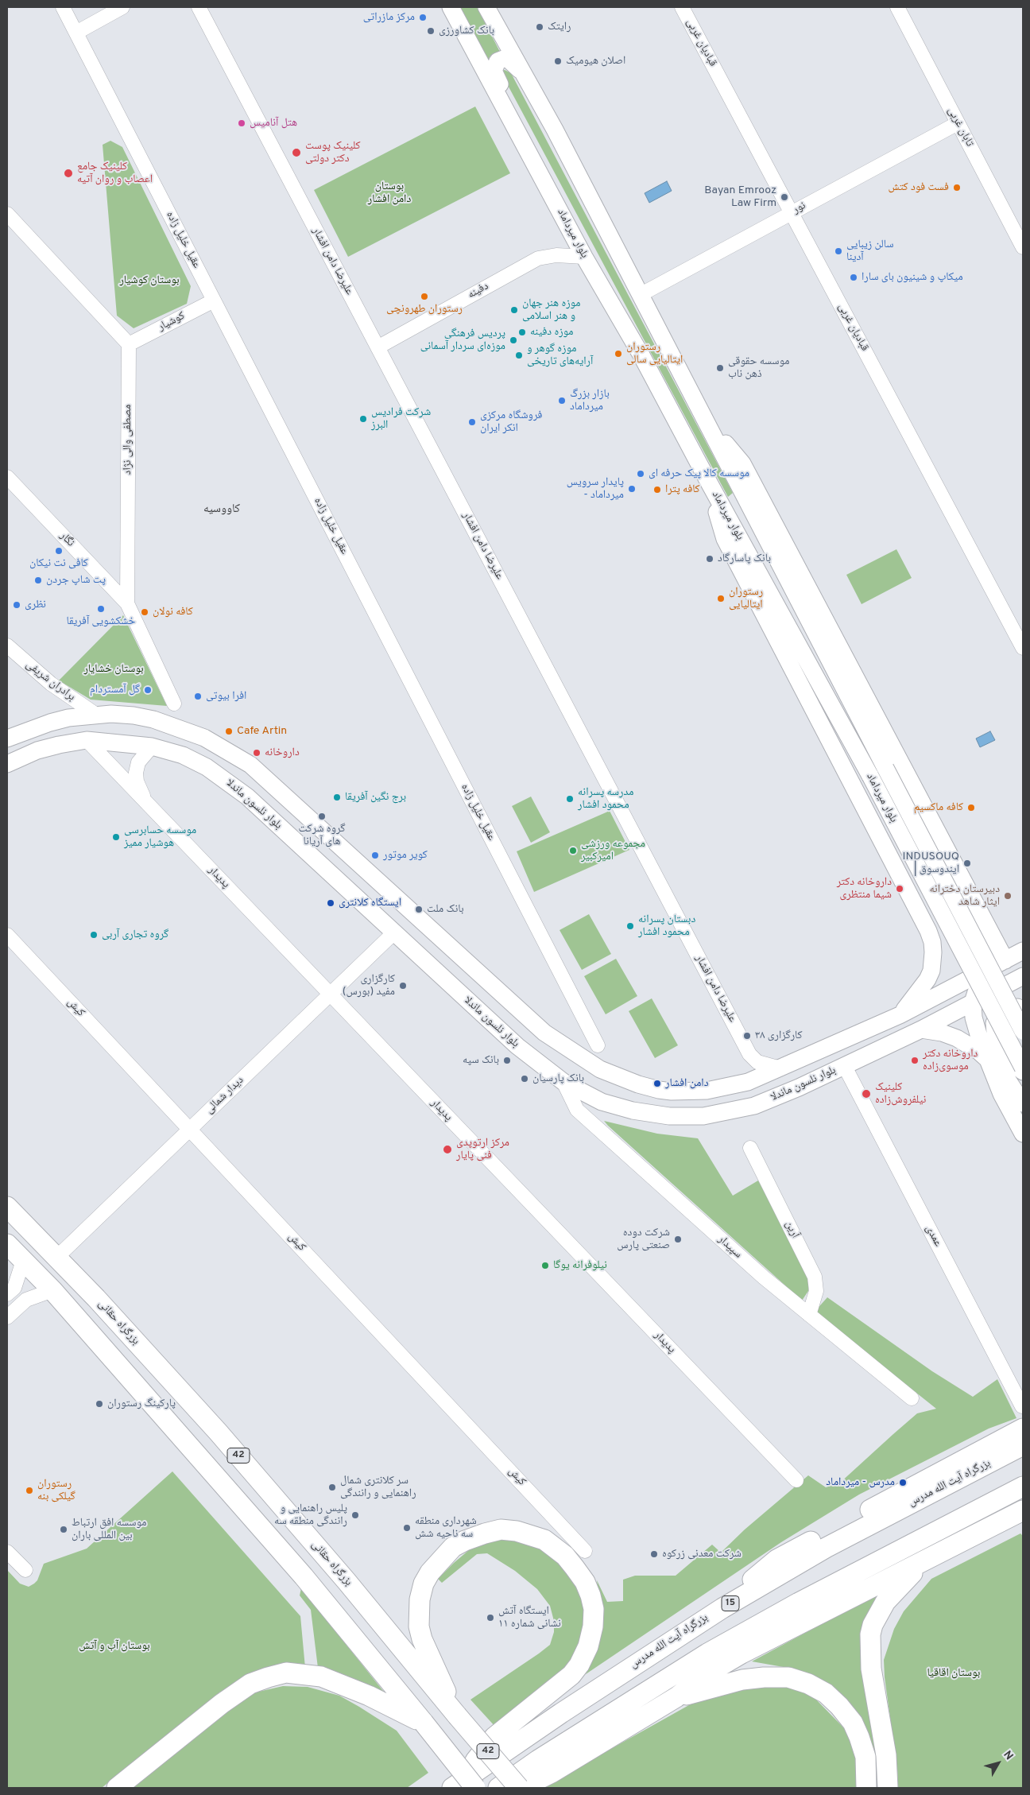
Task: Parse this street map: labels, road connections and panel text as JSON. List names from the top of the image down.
{
  "streets": {
    "highway": [
      "بزرگراه حقانی",
      "42",
      "بزرگراه آیت الله مدرس",
      "15"
    ],
    "main road": ["بلوار میرداماد", "بلوار نلسون ماندلا"],
    "street": [
      "قبادیان غربی",
      "تابان غربی",
      "نور",
      "عقیل خلیل زاده",
      "علیرضا دامن افشار",
      "دفینه",
      "کوشیار",
      "مصطفی والی نژاد",
      "نگار",
      "برادران شریفی",
      "پدیدار",
      "کیش",
      "دیدار شمالی",
      "آرین",
      "عمدی",
      "سپیدار"
    ]
  },
  "crossings": [
    ["قبادیان غربی", "نور"],
    ["تابان غربی", "نور"],
    ["نور", "بلوار میرداماد"],
    ["بلوار میرداماد", "دفینه"],
    ["عقیل خلیل زاده", "کوشیار"],
    ["علیرضا دامن افشار", "دفینه"],
    ["کوشیار", "مصطفی والی نژاد"],
    ["مصطفی والی نژاد", "نگار"],
    ["بلوار نلسون ماندلا", "پدیدار"],
    ["بلوار نلسون ماندلا", "دیدار شمالی"],
    ["بلوار نلسون ماندلا", "عمدی"],
    ["بلوار نلسون ماندلا", "سپیدار"],
    ["پدیدار", "دیدار شمالی"],
    ["کیش", "دیدار شمالی"],
    ["دیدار شمالی", "بزرگراه حقانی"],
    ["آرین", "سپیدار"]
  ],
  "districts": ["کاووسیه"],
  "parks": [
    "بوستان دامن افشار",
    "بوستان کوشیار",
    "بوستان خشایار",
    "بوستان آب و آتش",
    "بوستان اقاقیا"
  ],
  "places": [
    "مرکز مازراتی",
    "رایتک",
    "بانک کشاورزی",
    "اصلان هیومیک",
    "هتل آنامیس",
    "کلینیک پوست دکتر دولتى",
    "کلینیک جامع اعصاب و روان آتیه",
    "فست فود کتش",
    "Bayan Emrooz Law Firm",
    "سالن زیبایی آدینا",
    "میکاپ و شینیون بای سارا",
    "رستوران طهرونچى",
    "موزه هنر جهان و هنر اسلامی",
    "موزه دفینه",
    "پردیس فرهنگی موزه‌ای سردار آسمانی",
    "رستوران ایتالیایی سالی",
    "موزه گوهر و آرایه‌های تاریخی",
    "موسسه حقوقی ذهن ناب",
    "بازار بزرگ میرداماد",
    "شرکت فرادیس البرز",
    "فروشگاه مرکزی انکر ایران",
    "موسسه کالا پیک حرفه ای",
    "پایدار سرویس - میرداماد",
    "کافه پترا",
    "کافی نت نیکان",
    "بانک پاسارگاد",
    "پت شاپ جردن",
    "رستوران ایتالیایی",
    "نظری",
    "خشکشویی آفریقا",
    "کافه نولان",
    "گل آمستردام",
    "افرا بيوتى",
    "Cafe Artin",
    "داروخانه",
    "برج نگین آفریقا",
    "مدرسه پسرانه محمود افشار",
    "کافه ماکسیم",
    "گروه شرکت های آریانا",
    "موسسه حسابرسی هوشیار ممیز",
    "مجموعه ورزشی امیرکبیر",
    "کویر موتور",
    "INDUSOUQ | ایندوسوق",
    "داروخانه دکتر شیما منتظری",
    "دبیرستان دخترانه ایثار شاهد",
    "ایستگاه کلانتری",
    "بانک ملت",
    "دبستان پسرانه محمود افشار",
    "گروه تجاری آربی",
    "کارگزاری مفید (بورس)",
    "کارگزاری ۳۸",
    "بانک سپه",
    "داروخانه دکتر موسوی‌زاده",
    "بانک پارسیان",
    "دامن افشار",
    "کلینیک نیلفروش‌زاده",
    "مرکز ارتوپدی فنی پایار",
    "شرکت دوده صنعتی پارس",
    "نیلوفرانه یوگا",
    "پارکینگ رستوران",
    "مدرس - میرداماد",
    "سر کلانتری شمال راهنمایی و رانندگی",
    "رستوران گیلکی بنه",
    "پلیس راهنمایی و رانندگی منطقه سه",
    "شهرداری منطقه سه ناحیه شش",
    "موسسه افق ارتباط بین المللی باران",
    "شرکت معدنی زرکوه",
    "ایستگاه آتش نشانی شماره ۱۱"
  ],
  "north": "top right"
}
